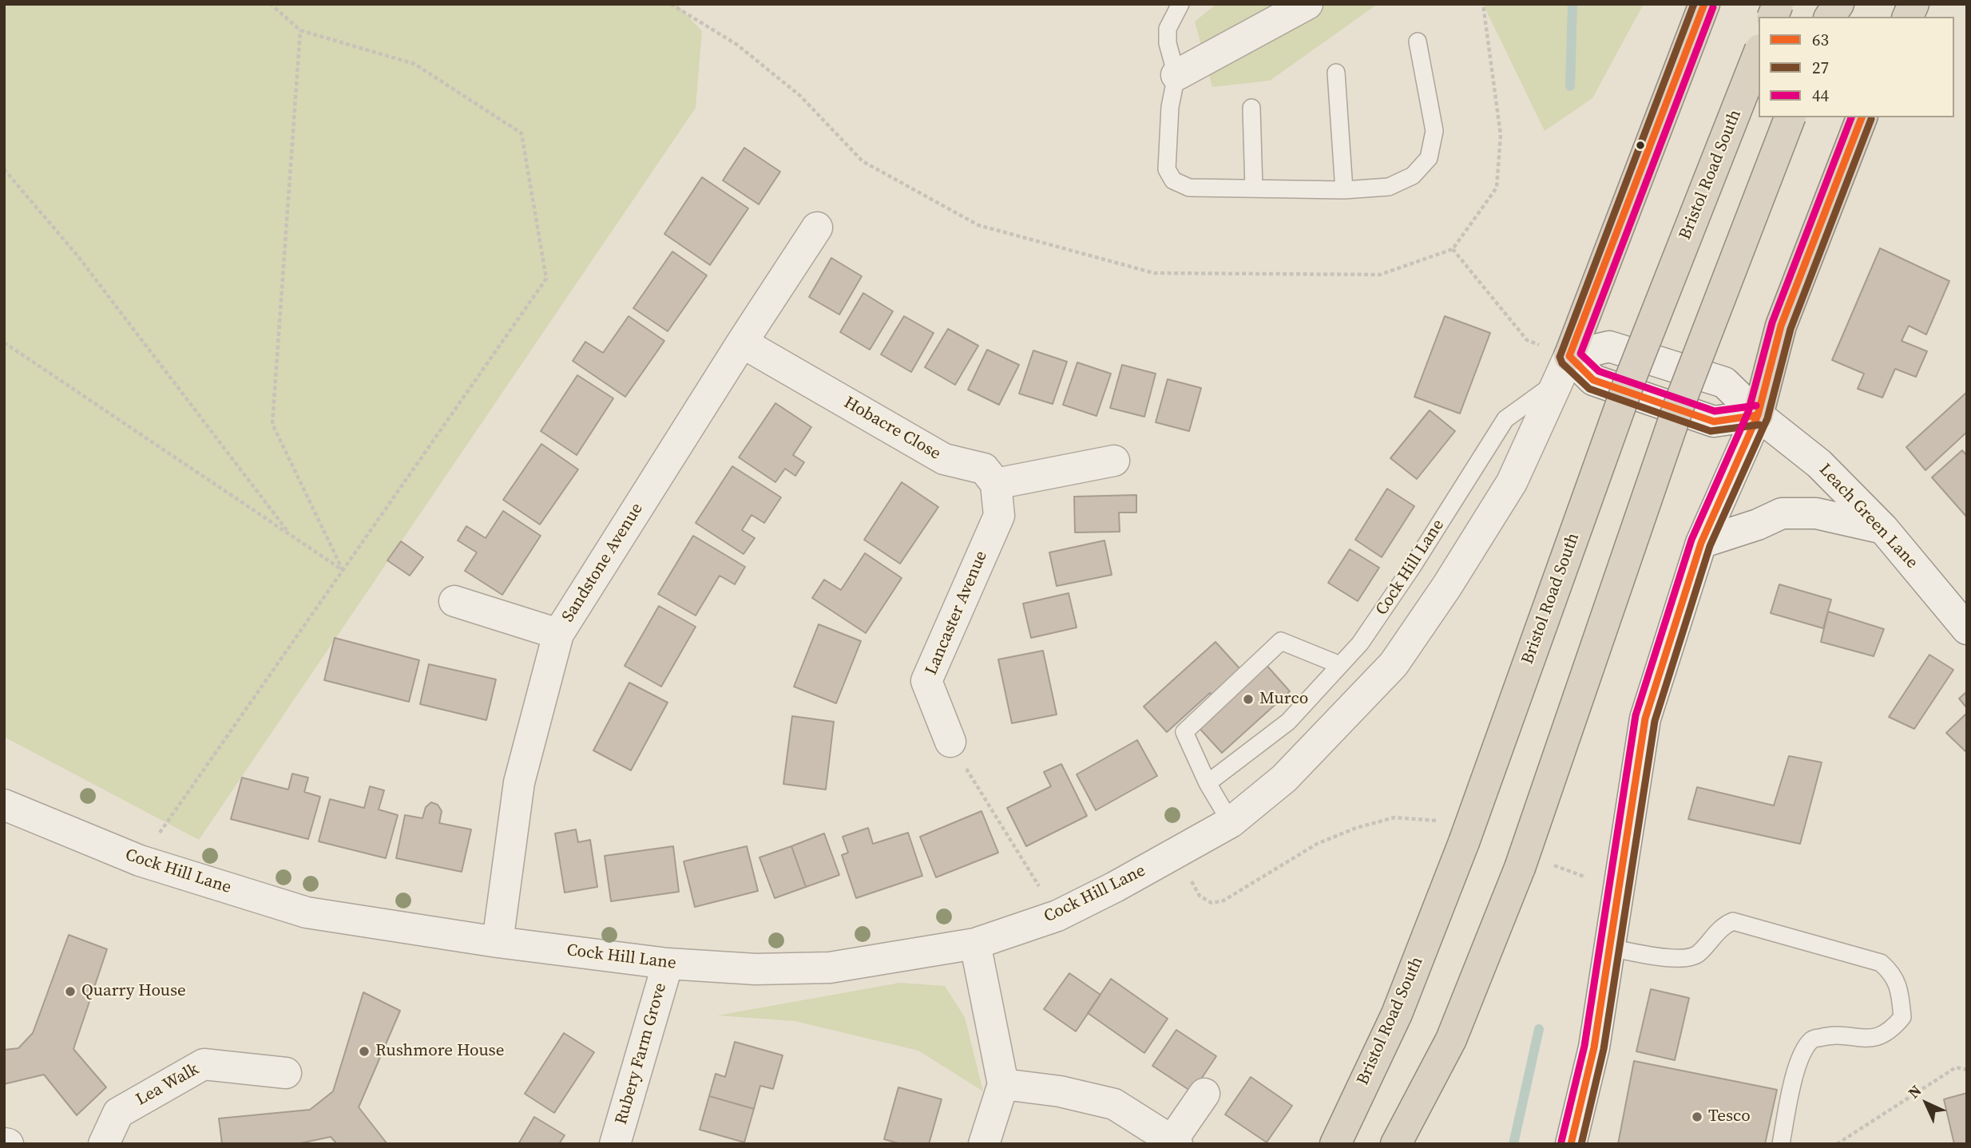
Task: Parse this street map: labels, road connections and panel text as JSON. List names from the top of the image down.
{
  "streets": {
    "highway": ["Bristol Road South"],
    "street": [
      "Hobacre Close",
      "Leach Green Lane",
      "Sandstone Avenue",
      "Cock Hill Lane",
      "Lancaster Avenue",
      "Rubery Farm Grove",
      "Lea Walk"
    ]
  },
  "crossings": [
    ["Hobacre Close", "Sandstone Avenue"],
    ["Hobacre Close", "Lancaster Avenue"],
    ["Leach Green Lane", "Cock Hill Lane"],
    ["Sandstone Avenue", "Cock Hill Lane"],
    ["Cock Hill Lane", "Rubery Farm Grove"]
  ],
  "places": [
    "Murco",
    "Quarry House",
    "Rushmore House",
    "Tesco"
  ],
  "lines": ["transit line 63", "transit line 27", "transit line 44"],
  "legend": ["63", "27", "44"],
  "north": "top left"
}
